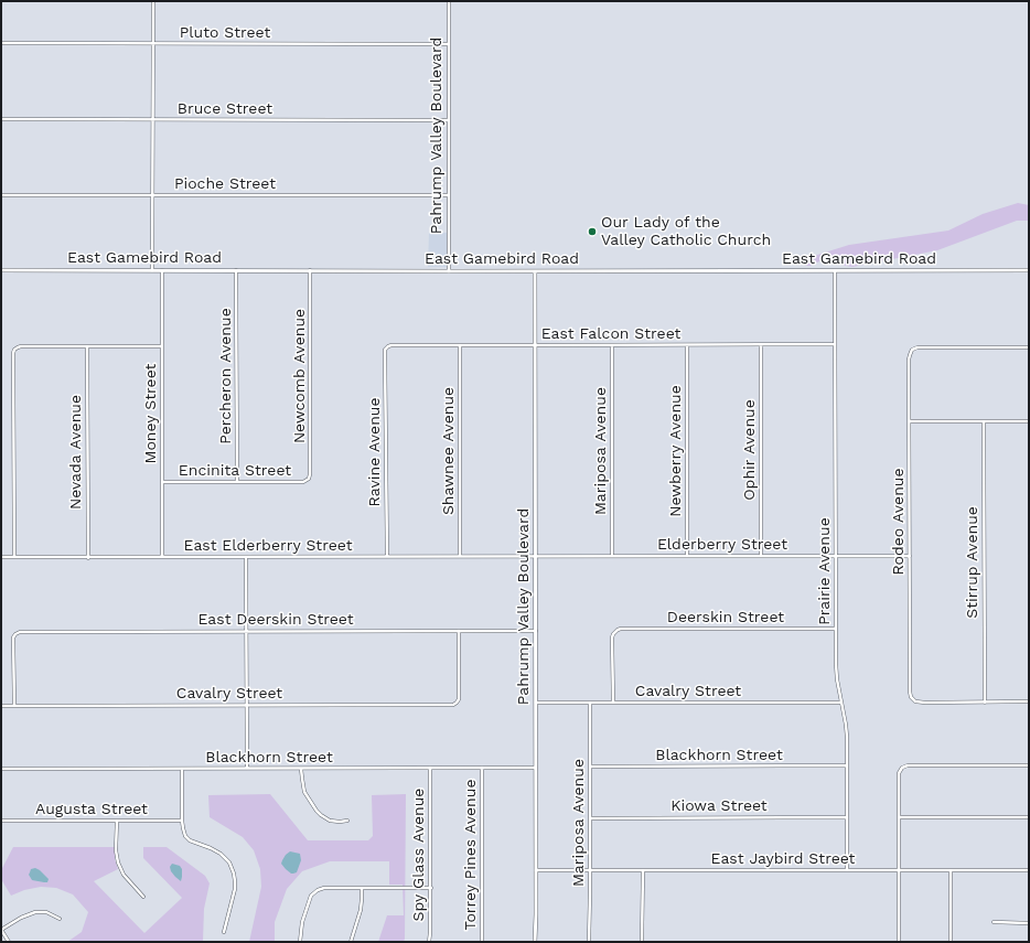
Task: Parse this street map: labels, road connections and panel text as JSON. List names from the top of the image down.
{
  "streets": {
    "main road": ["Pahrump Valley Boulevard", "East Gamebird Road"],
    "street": [
      "Pluto Street",
      "Bruce Street",
      "Pioche Street",
      "East Falcon Street",
      "Percheron Avenue",
      "Newcomb Avenue",
      "Money Street",
      "Ophir Avenue",
      "Shawnee Avenue",
      "Mariposa Avenue",
      "Newberry Avenue",
      "Nevada Avenue",
      "Ravine Avenue",
      "Encinita Street",
      "Rodeo Avenue",
      "Elderberry Street",
      "East Elderberry Street",
      "Stirrup Avenue",
      "Prairie Avenue",
      "Deerskin Street",
      "East Deerskin Street",
      "Cavalry Street",
      "Blackhorn Street",
      "Kiowa Street",
      "Augusta Street",
      "Spy Glass Avenue",
      "Torrey Pines Avenue",
      "East Jaybird Street"
    ]
  },
  "crossings": [
    ["Pluto Street", "Pahrump Valley Boulevard"],
    ["Bruce Street", "Pahrump Valley Boulevard"],
    ["Pahrump Valley Boulevard", "Pioche Street"],
    ["Pahrump Valley Boulevard", "East Gamebird Road"],
    ["Pahrump Valley Boulevard", "East Falcon Street"],
    ["Pahrump Valley Boulevard", "Elderberry Street"],
    ["Pahrump Valley Boulevard", "East Elderberry Street"],
    ["Pahrump Valley Boulevard", "East Deerskin Street"],
    ["Pahrump Valley Boulevard", "Cavalry Street"],
    ["Pahrump Valley Boulevard", "Blackhorn Street"],
    ["Pahrump Valley Boulevard", "East Jaybird Street"],
    ["East Gamebird Road", "Percheron Avenue"],
    ["East Gamebird Road", "Newcomb Avenue"],
    ["East Gamebird Road", "Money Street"],
    ["East Gamebird Road", "Prairie Avenue"],
    ["East Falcon Street", "Ophir Avenue"],
    ["East Falcon Street", "Shawnee Avenue"],
    ["East Falcon Street", "Mariposa Avenue"],
    ["East Falcon Street", "Newberry Avenue"],
    ["East Falcon Street", "Ravine Avenue"],
    ["East Falcon Street", "Prairie Avenue"],
    ["Percheron Avenue", "Encinita Street"],
    ["Newcomb Avenue", "Encinita Street"],
    ["Money Street", "Encinita Street"],
    ["Money Street", "East Elderberry Street"],
    ["Ophir Avenue", "Elderberry Street"],
    ["Shawnee Avenue", "East Elderberry Street"],
    ["Mariposa Avenue", "Elderberry Street"],
    ["Mariposa Avenue", "Cavalry Street"],
    ["Mariposa Avenue", "Blackhorn Street"],
    ["Mariposa Avenue", "Kiowa Street"],
    ["Mariposa Avenue", "East Jaybird Street"],
    ["Newberry Avenue", "Elderberry Street"],
    ["Nevada Avenue", "East Elderberry Street"],
    ["Ravine Avenue", "East Elderberry Street"],
    ["Rodeo Avenue", "Elderberry Street"],
    ["Rodeo Avenue", "Stirrup Avenue"],
    ["Elderberry Street", "East Elderberry Street"],
    ["Elderberry Street", "Prairie Avenue"],
    ["Prairie Avenue", "Deerskin Street"],
    ["Prairie Avenue", "Cavalry Street"],
    ["Prairie Avenue", "Blackhorn Street"],
    ["Prairie Avenue", "Kiowa Street"],
    ["Prairie Avenue", "East Jaybird Street"],
    ["Deerskin Street", "Cavalry Street"],
    ["East Deerskin Street", "Cavalry Street"],
    ["Blackhorn Street", "Spy Glass Avenue"],
    ["Blackhorn Street", "Torrey Pines Avenue"]
  ],
  "places": ["Our Lady of the Valley Catholic Church"]
}
